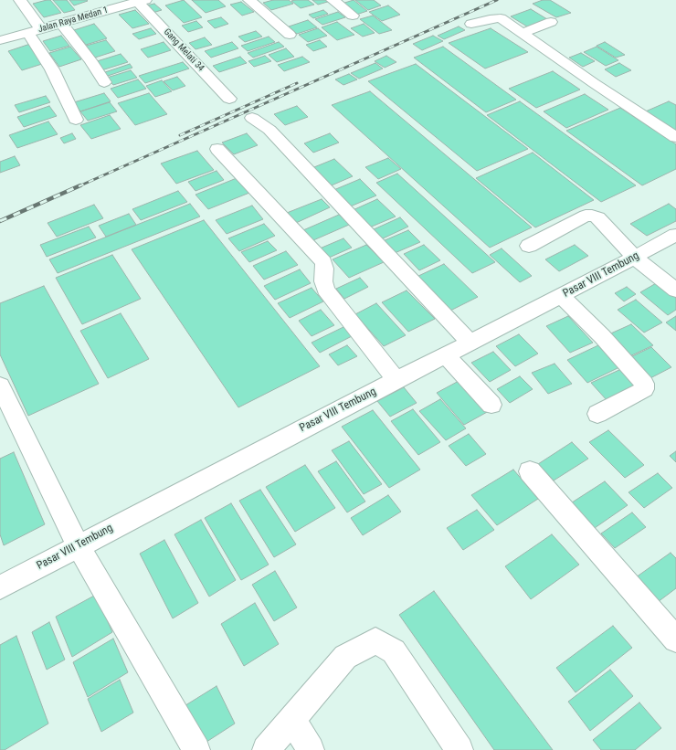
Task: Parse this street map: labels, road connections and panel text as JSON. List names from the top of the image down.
{
  "streets": {
    "street": ["Jalan Raya Medan 1", "Gang Melati 34", "Pasar VIII Tembung"]
  },
  "crossings": [
    ["Jalan Raya Medan 1", "Gang Melati 34"]
  ]
}
